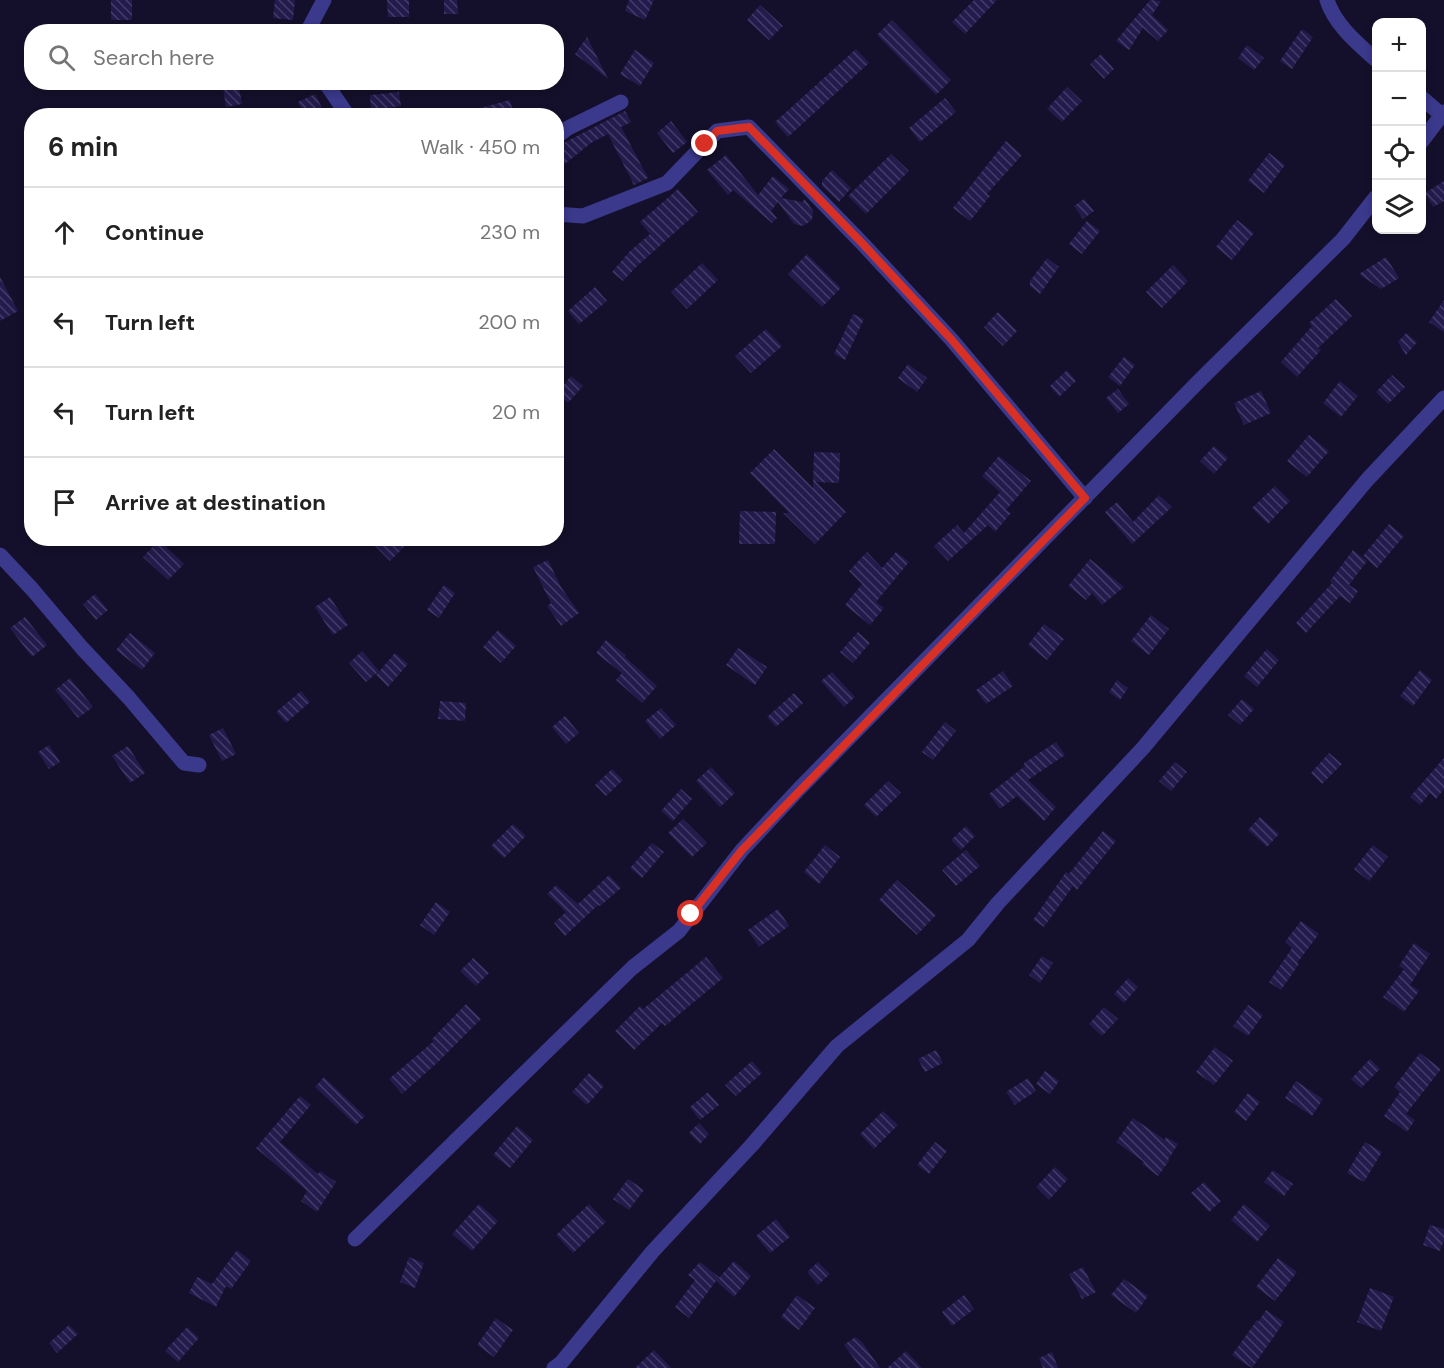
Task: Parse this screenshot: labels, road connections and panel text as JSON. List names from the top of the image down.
{
  "page": {
    "map_buttons": ["+", "−"],
    "search": "Search here",
    "heading": ["6 min", "Walk · 450 m"],
    "list": [
      ["Continue", "230 m"],
      ["Turn left", "200 m"],
      ["Turn left", "20 m"],
      "Arrive at destination"
    ]
  }
}
